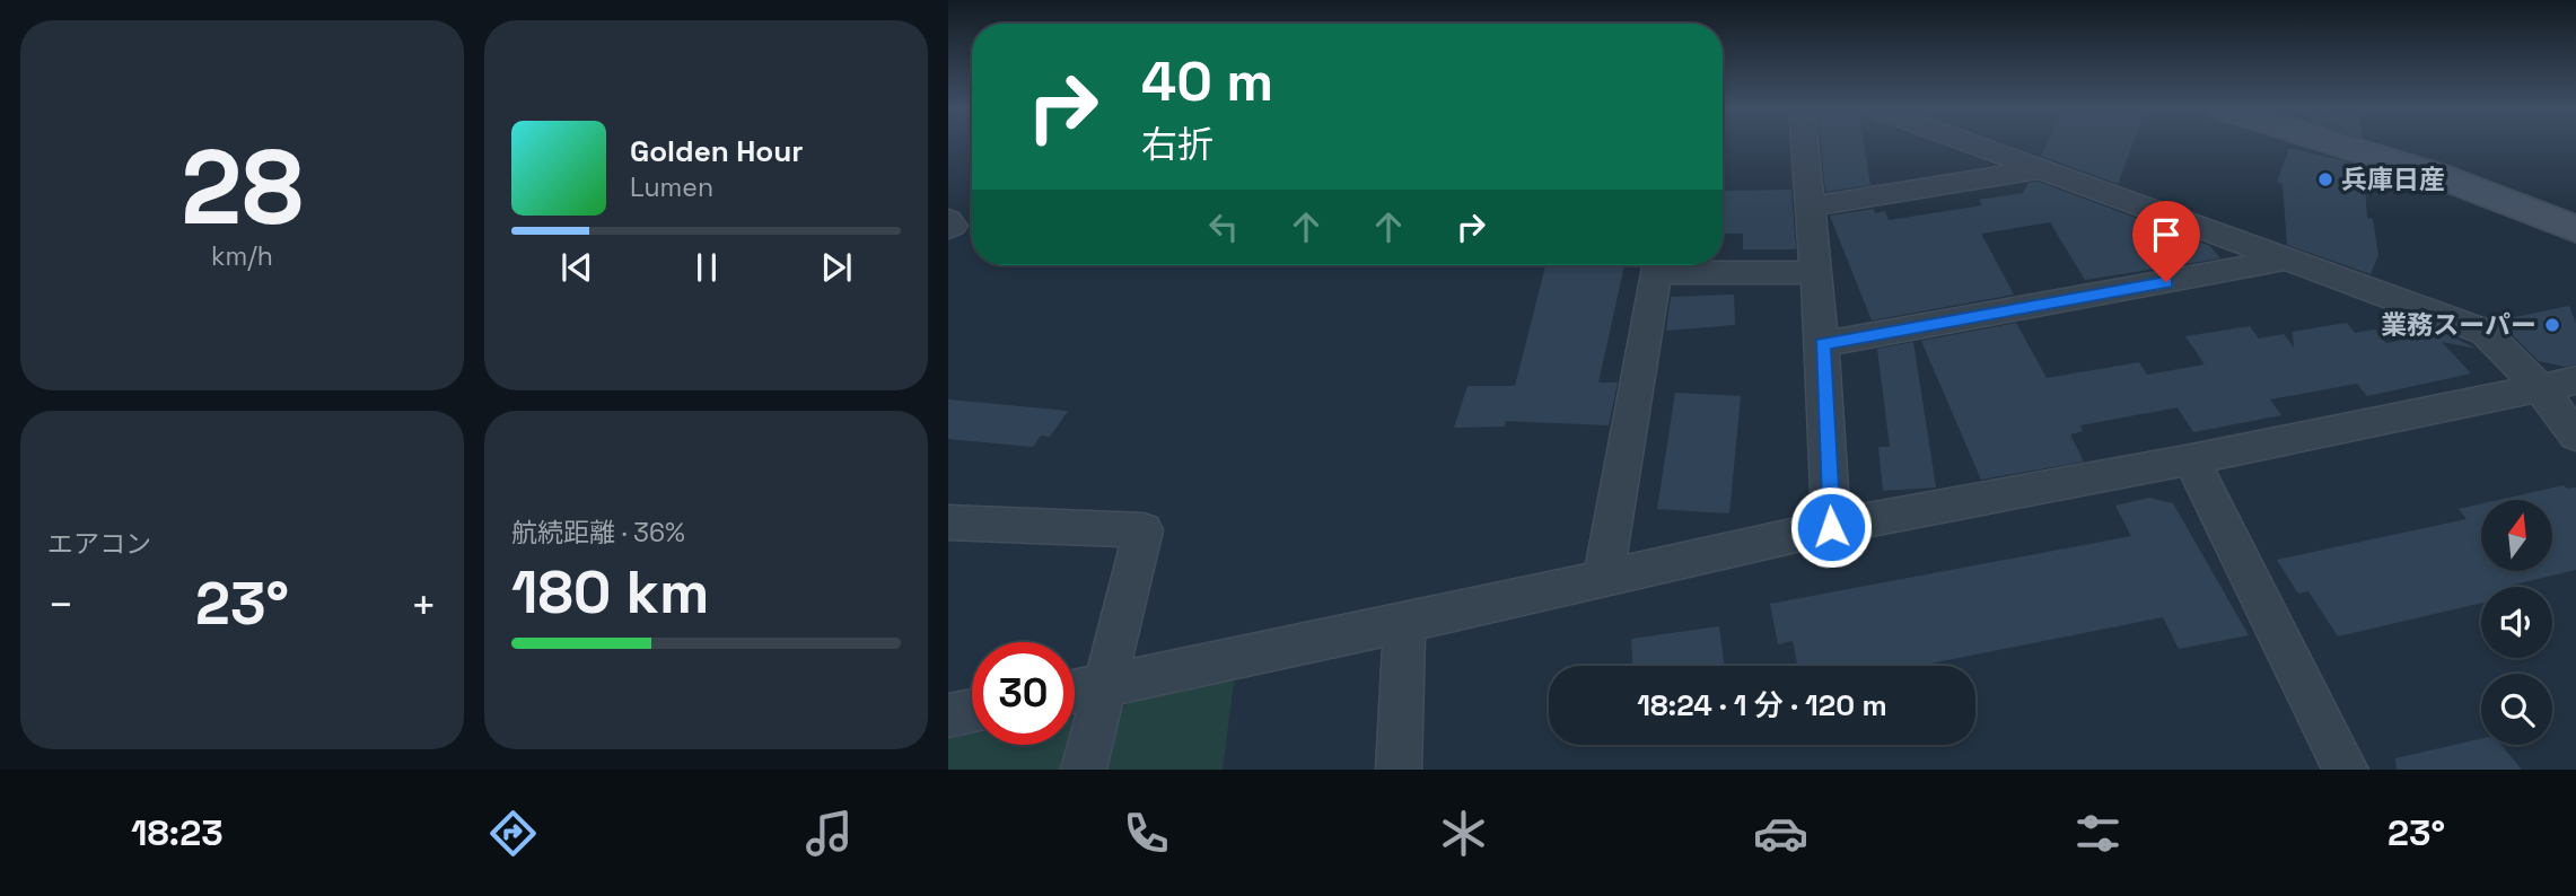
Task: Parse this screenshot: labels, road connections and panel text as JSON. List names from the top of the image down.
{
  "places": ["兵庫日産", "業務スーパー"],
  "north": "top",
  "page": {
    "tile": [
      ["28", "km/h"],
      "エアコン",
      ["航続距離 · 36%", "180 km"]
    ],
    "turn": ["40 m", "右折"],
    "song": ["Golden Hour", "Lumen"],
    "heat": ["−", "23°", "+"],
    "limit": "30",
    "trip": "18:24 · 1 分 · 120 m",
    "tabs": ["18:23", "23°"]
  }
}
